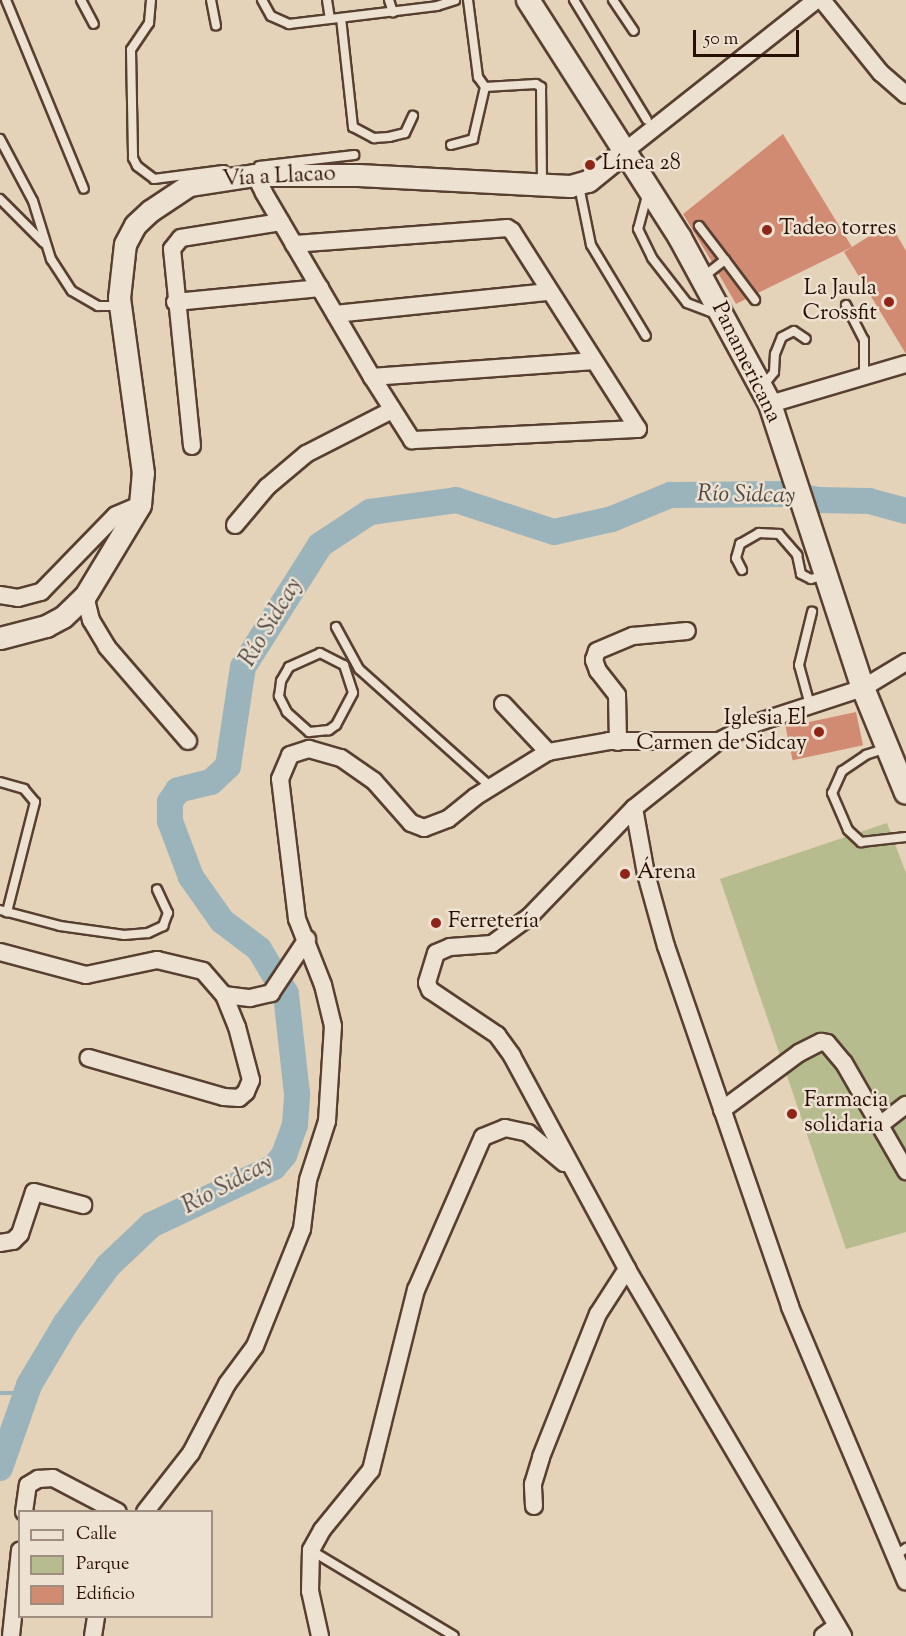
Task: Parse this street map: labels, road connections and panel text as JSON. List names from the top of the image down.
{
  "streets": {
    "main road": ["Panamericana"],
    "street": ["Vía a Llacao"]
  },
  "water": ["Río Sidcay"],
  "places": [
    "Línea 28",
    "Tadeo torres",
    "La Jaula Crossfit",
    "Iglesia El Carmen de Sidcay",
    "Árena",
    "Ferretería",
    "Farmacia solidaria"
  ],
  "legend": ["Calle", "Parque", "Edificio"],
  "scale_bar": "50 m"
}
